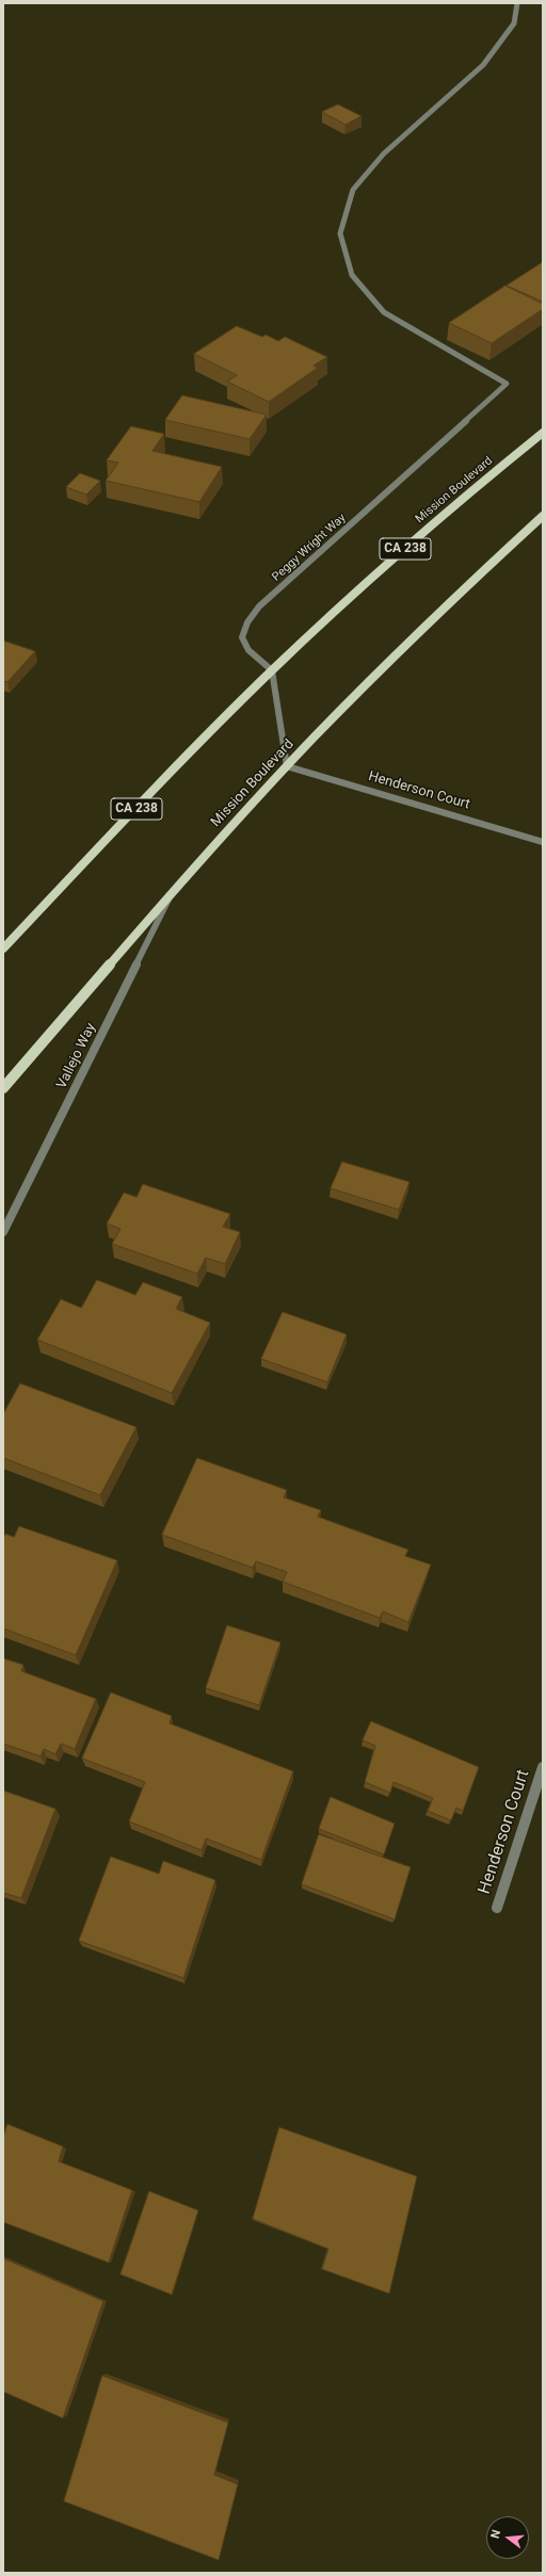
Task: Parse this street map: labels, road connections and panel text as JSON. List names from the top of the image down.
{
  "streets": {
    "main road": ["Mission Boulevard", "CA 238"],
    "street": ["Peggy Wright Way", "Henderson Court", "Vallejo Way"]
  },
  "crossings": [
    ["Mission Boulevard", "Peggy Wright Way"],
    ["Mission Boulevard", "Henderson Court"],
    ["Mission Boulevard", "Vallejo Way"]
  ],
  "north": "left"
}
